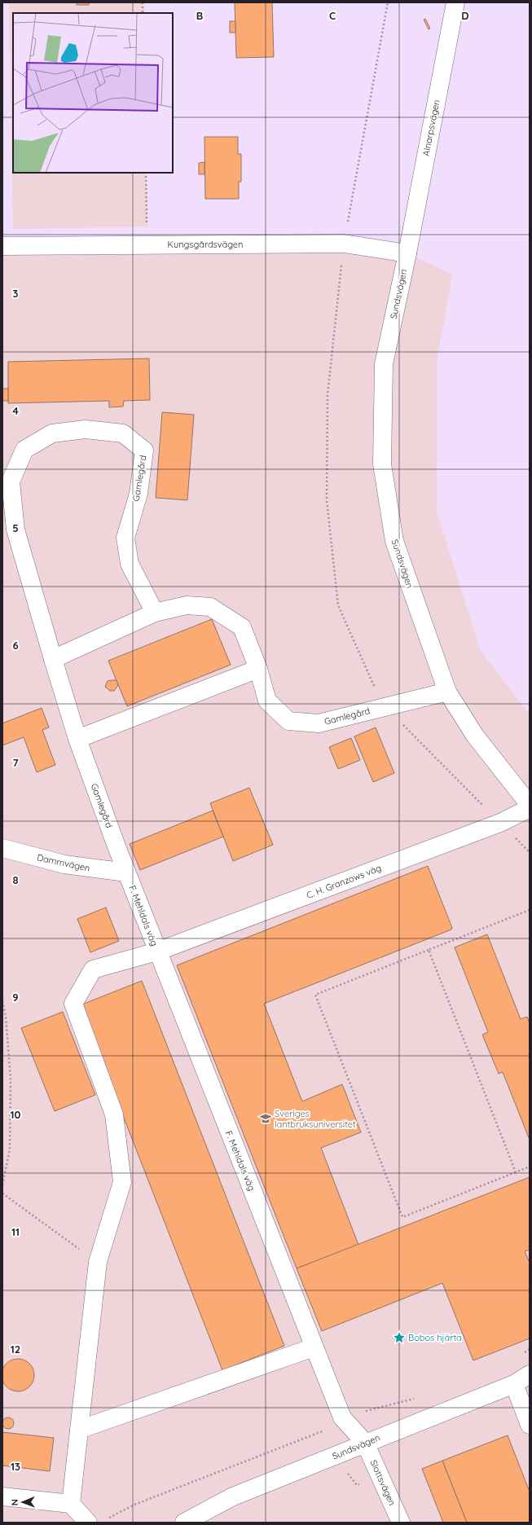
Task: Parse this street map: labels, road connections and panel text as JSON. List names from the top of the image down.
{
  "streets": {
    "street": [
      "Alnarpsvägen",
      "Kungsgårdsvägen",
      "Sundsvägen",
      "Gamlegård",
      "Dammvägen",
      "C. H. Granzows väg",
      "F. Mehldals väg",
      "Slottsvägen"
    ]
  },
  "crossings": [
    ["Alnarpsvägen", "Kungsgårdsvägen"],
    ["Alnarpsvägen", "Sundsvägen"],
    ["Kungsgårdsvägen", "Sundsvägen"],
    ["Sundsvägen", "Gamlegård"],
    ["Sundsvägen", "F. Mehldals väg"],
    ["Sundsvägen", "Slottsvägen"],
    ["Gamlegård", "Dammvägen"],
    ["Gamlegård", "F. Mehldals väg"],
    ["Dammvägen", "F. Mehldals väg"],
    ["C. H. Granzows väg", "F. Mehldals väg"],
    ["F. Mehldals väg", "Slottsvägen"]
  ],
  "places": {
    "school or university": ["Sveriges lantbruksuniversitet"],
    "place": ["Bobos hjärta"]
  },
  "north": "left",
  "grid": {
    "columns": ["B", "C", "D"],
    "rows": [
      "3",
      "4",
      "5",
      "6",
      "7",
      "8",
      "9",
      "10",
      "11",
      "12",
      "13"
    ]
  }
}
